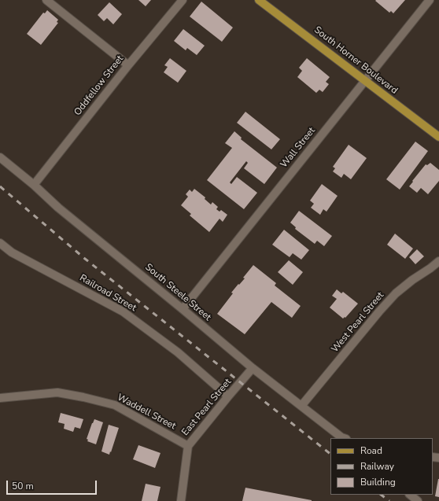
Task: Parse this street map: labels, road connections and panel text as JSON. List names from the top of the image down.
{
  "streets": {
    "main road": ["South Horner Boulevard"],
    "street": [
      "Oddfellow Street",
      "Wall Street",
      "South Steele Street",
      "Railroad Street",
      "West Pearl Street",
      "East Pearl Street",
      "Waddell Street"
    ]
  },
  "crossings": [
    ["South Horner Boulevard", "Wall Street"],
    ["Oddfellow Street", "South Steele Street"],
    ["Wall Street", "South Steele Street"],
    ["South Steele Street", "West Pearl Street"],
    ["South Steele Street", "East Pearl Street"],
    ["Railroad Street", "East Pearl Street"],
    ["East Pearl Street", "Waddell Street"]
  ],
  "legend": ["Road", "Railway", "Building"],
  "scale_bar": "50 m"
}
